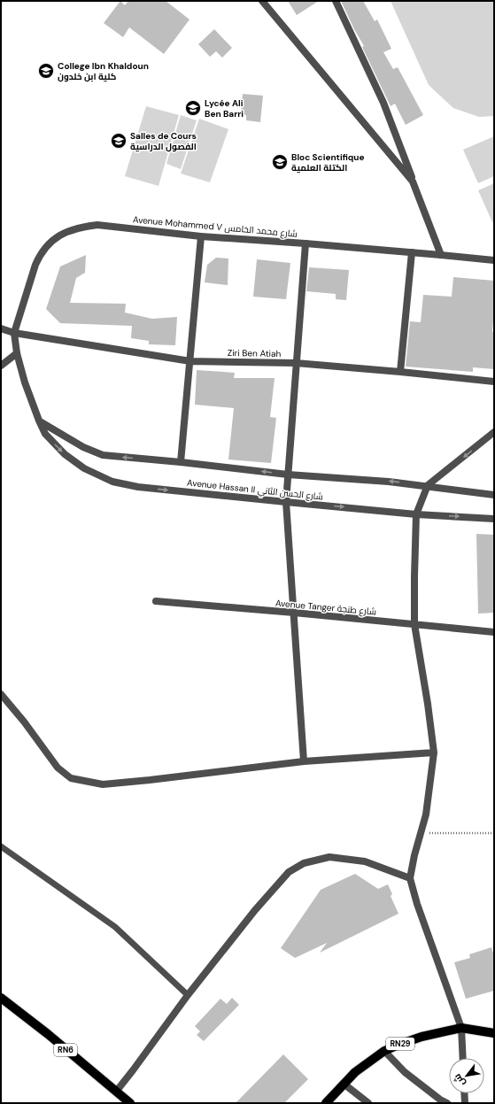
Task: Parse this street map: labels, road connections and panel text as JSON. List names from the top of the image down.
{
  "streets": {
    "main road": ["RN29", "RN6"],
    "street": [
      "Avenue Mohammed V شارع محمد الخامس",
      "Ziri Ben Atiah",
      "Avenue Hassan II شارع الحسن الثاني",
      "Avenue Tanger شارع طنجة"
    ]
  },
  "crossings": [
    ["Avenue Mohammed V شارع محمد الخامس", "Ziri Ben Atiah"],
    ["Avenue Mohammed V شارع محمد الخامس", "Avenue Hassan II شارع الحسن الثاني"],
    ["Ziri Ben Atiah", "Avenue Hassan II شارع الحسن الثاني"]
  ],
  "places": {
    "school or university": [
      "College Ibn Khaldoun كلية ابن خلدون",
      "Lycée Ali Ben Barri",
      "Salles de Cours الفصول الدراسية",
      "Bloc Scientifique الكتلة العلمية"
    ]
  },
  "north": "bottom left"
}
